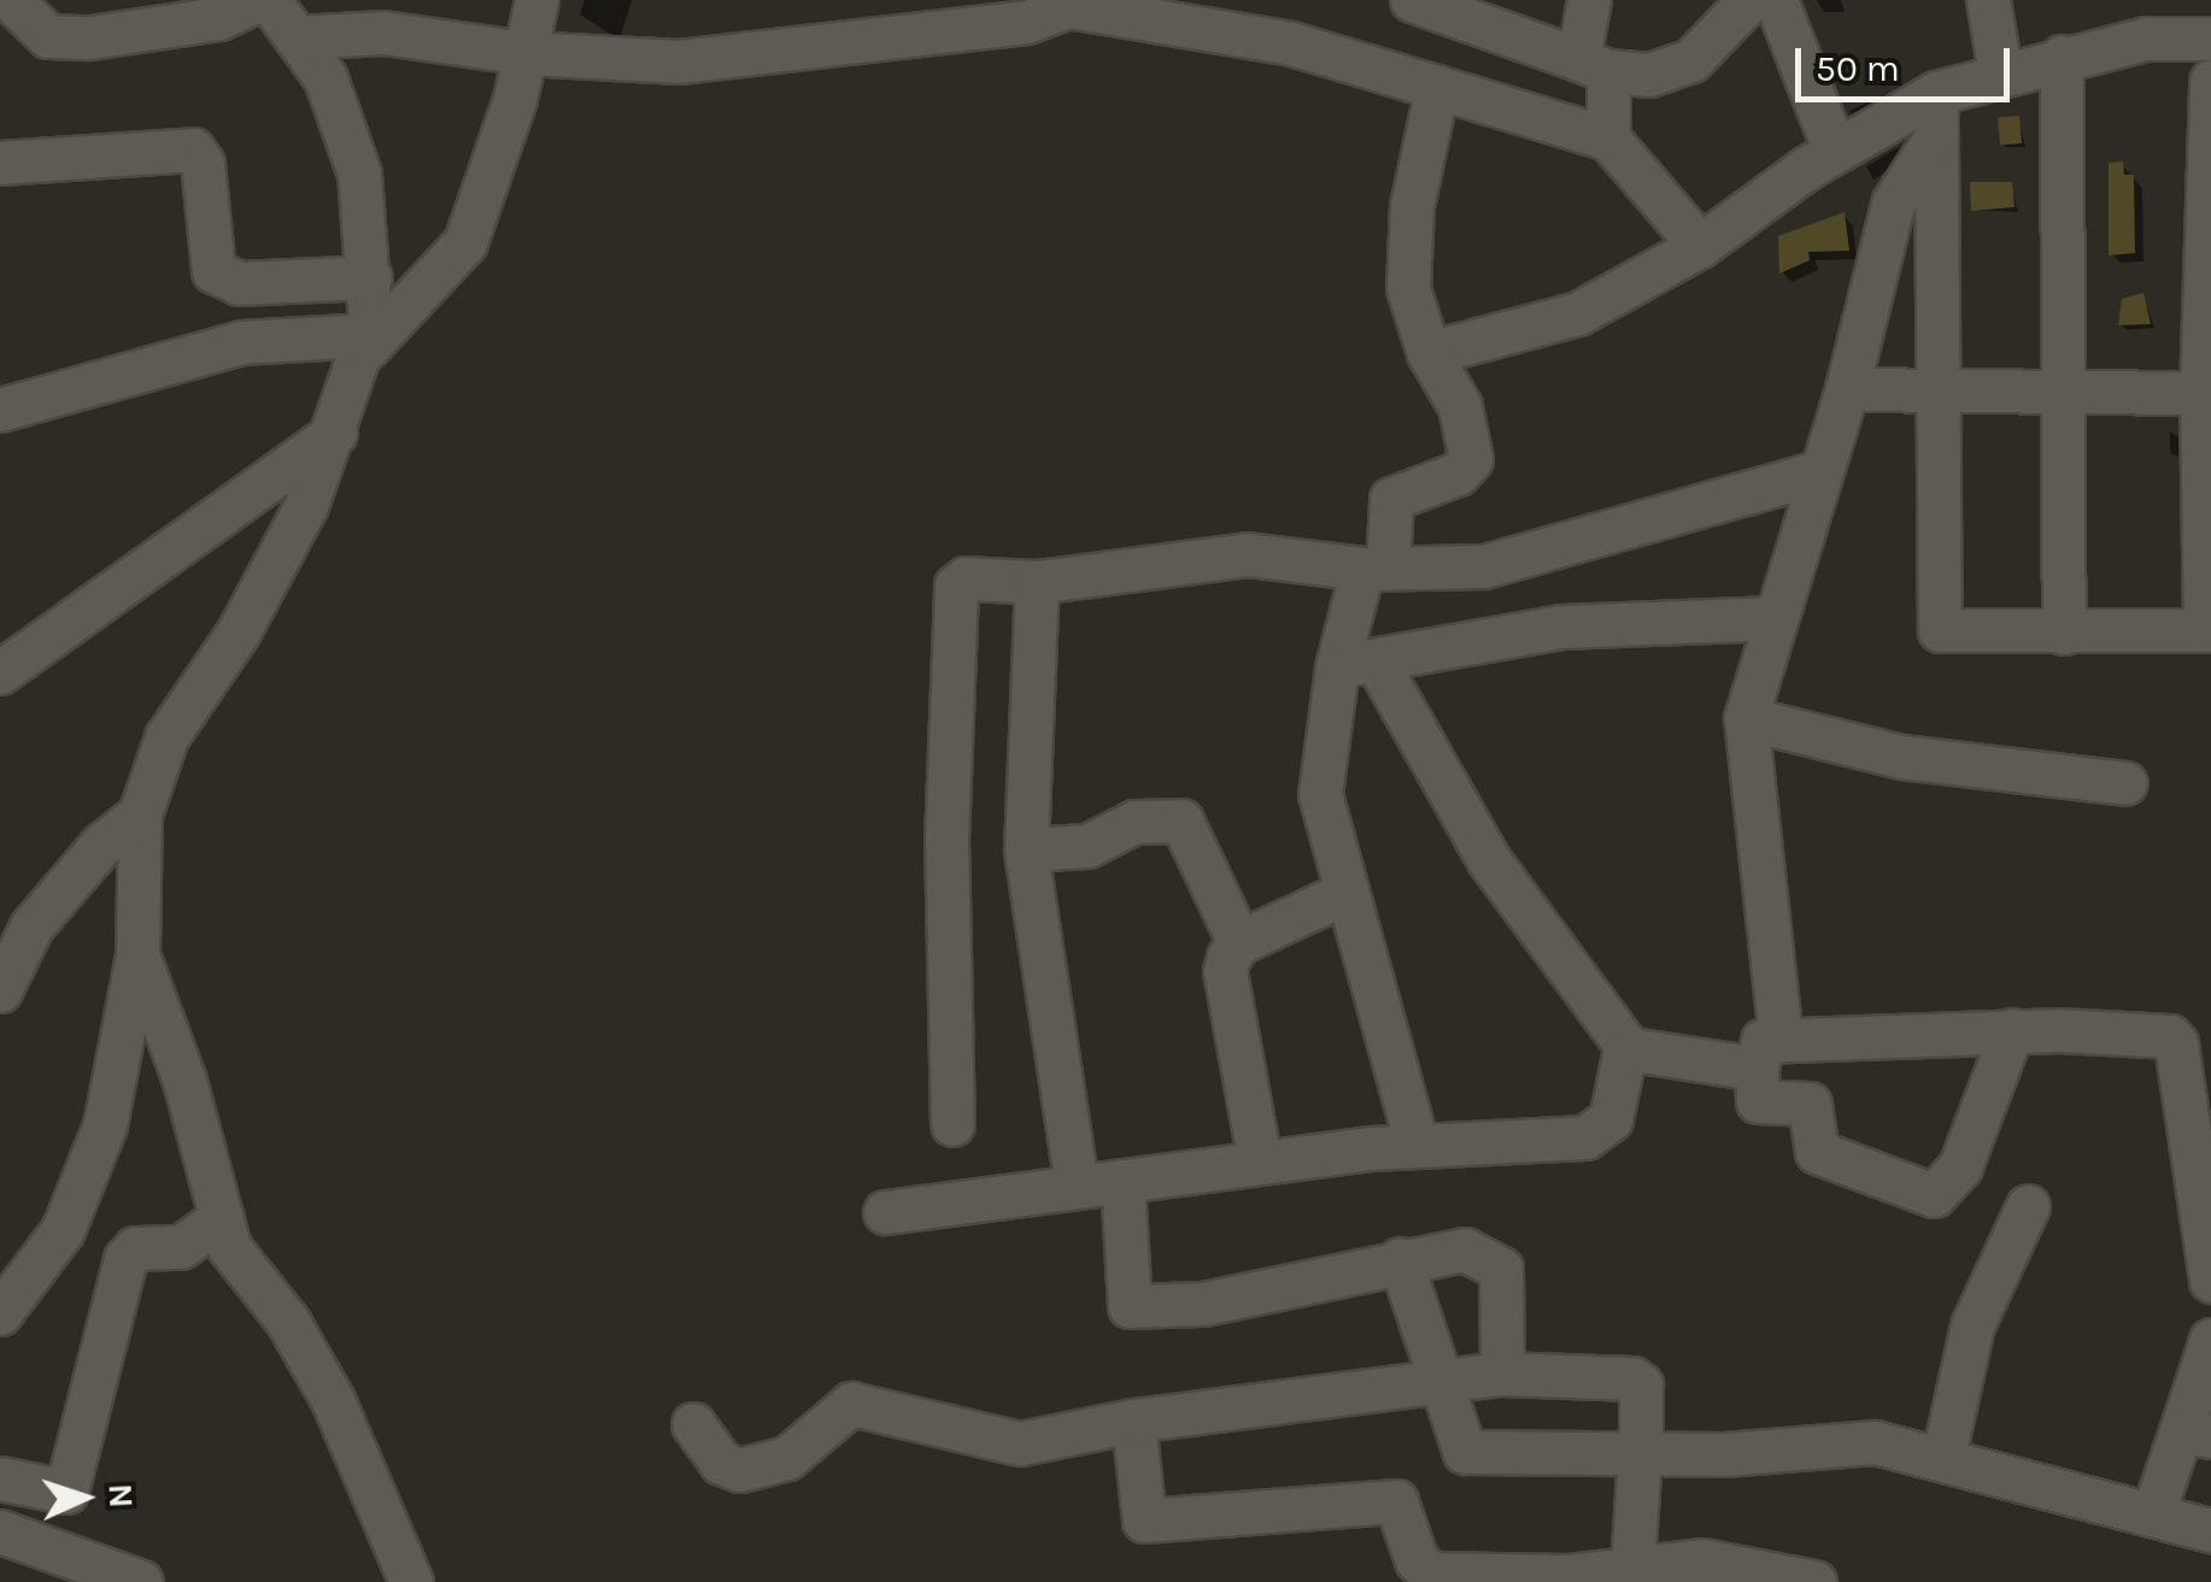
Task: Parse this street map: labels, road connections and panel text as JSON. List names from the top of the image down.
{
  "scale_bar": "50 m",
  "north": "right"
}
